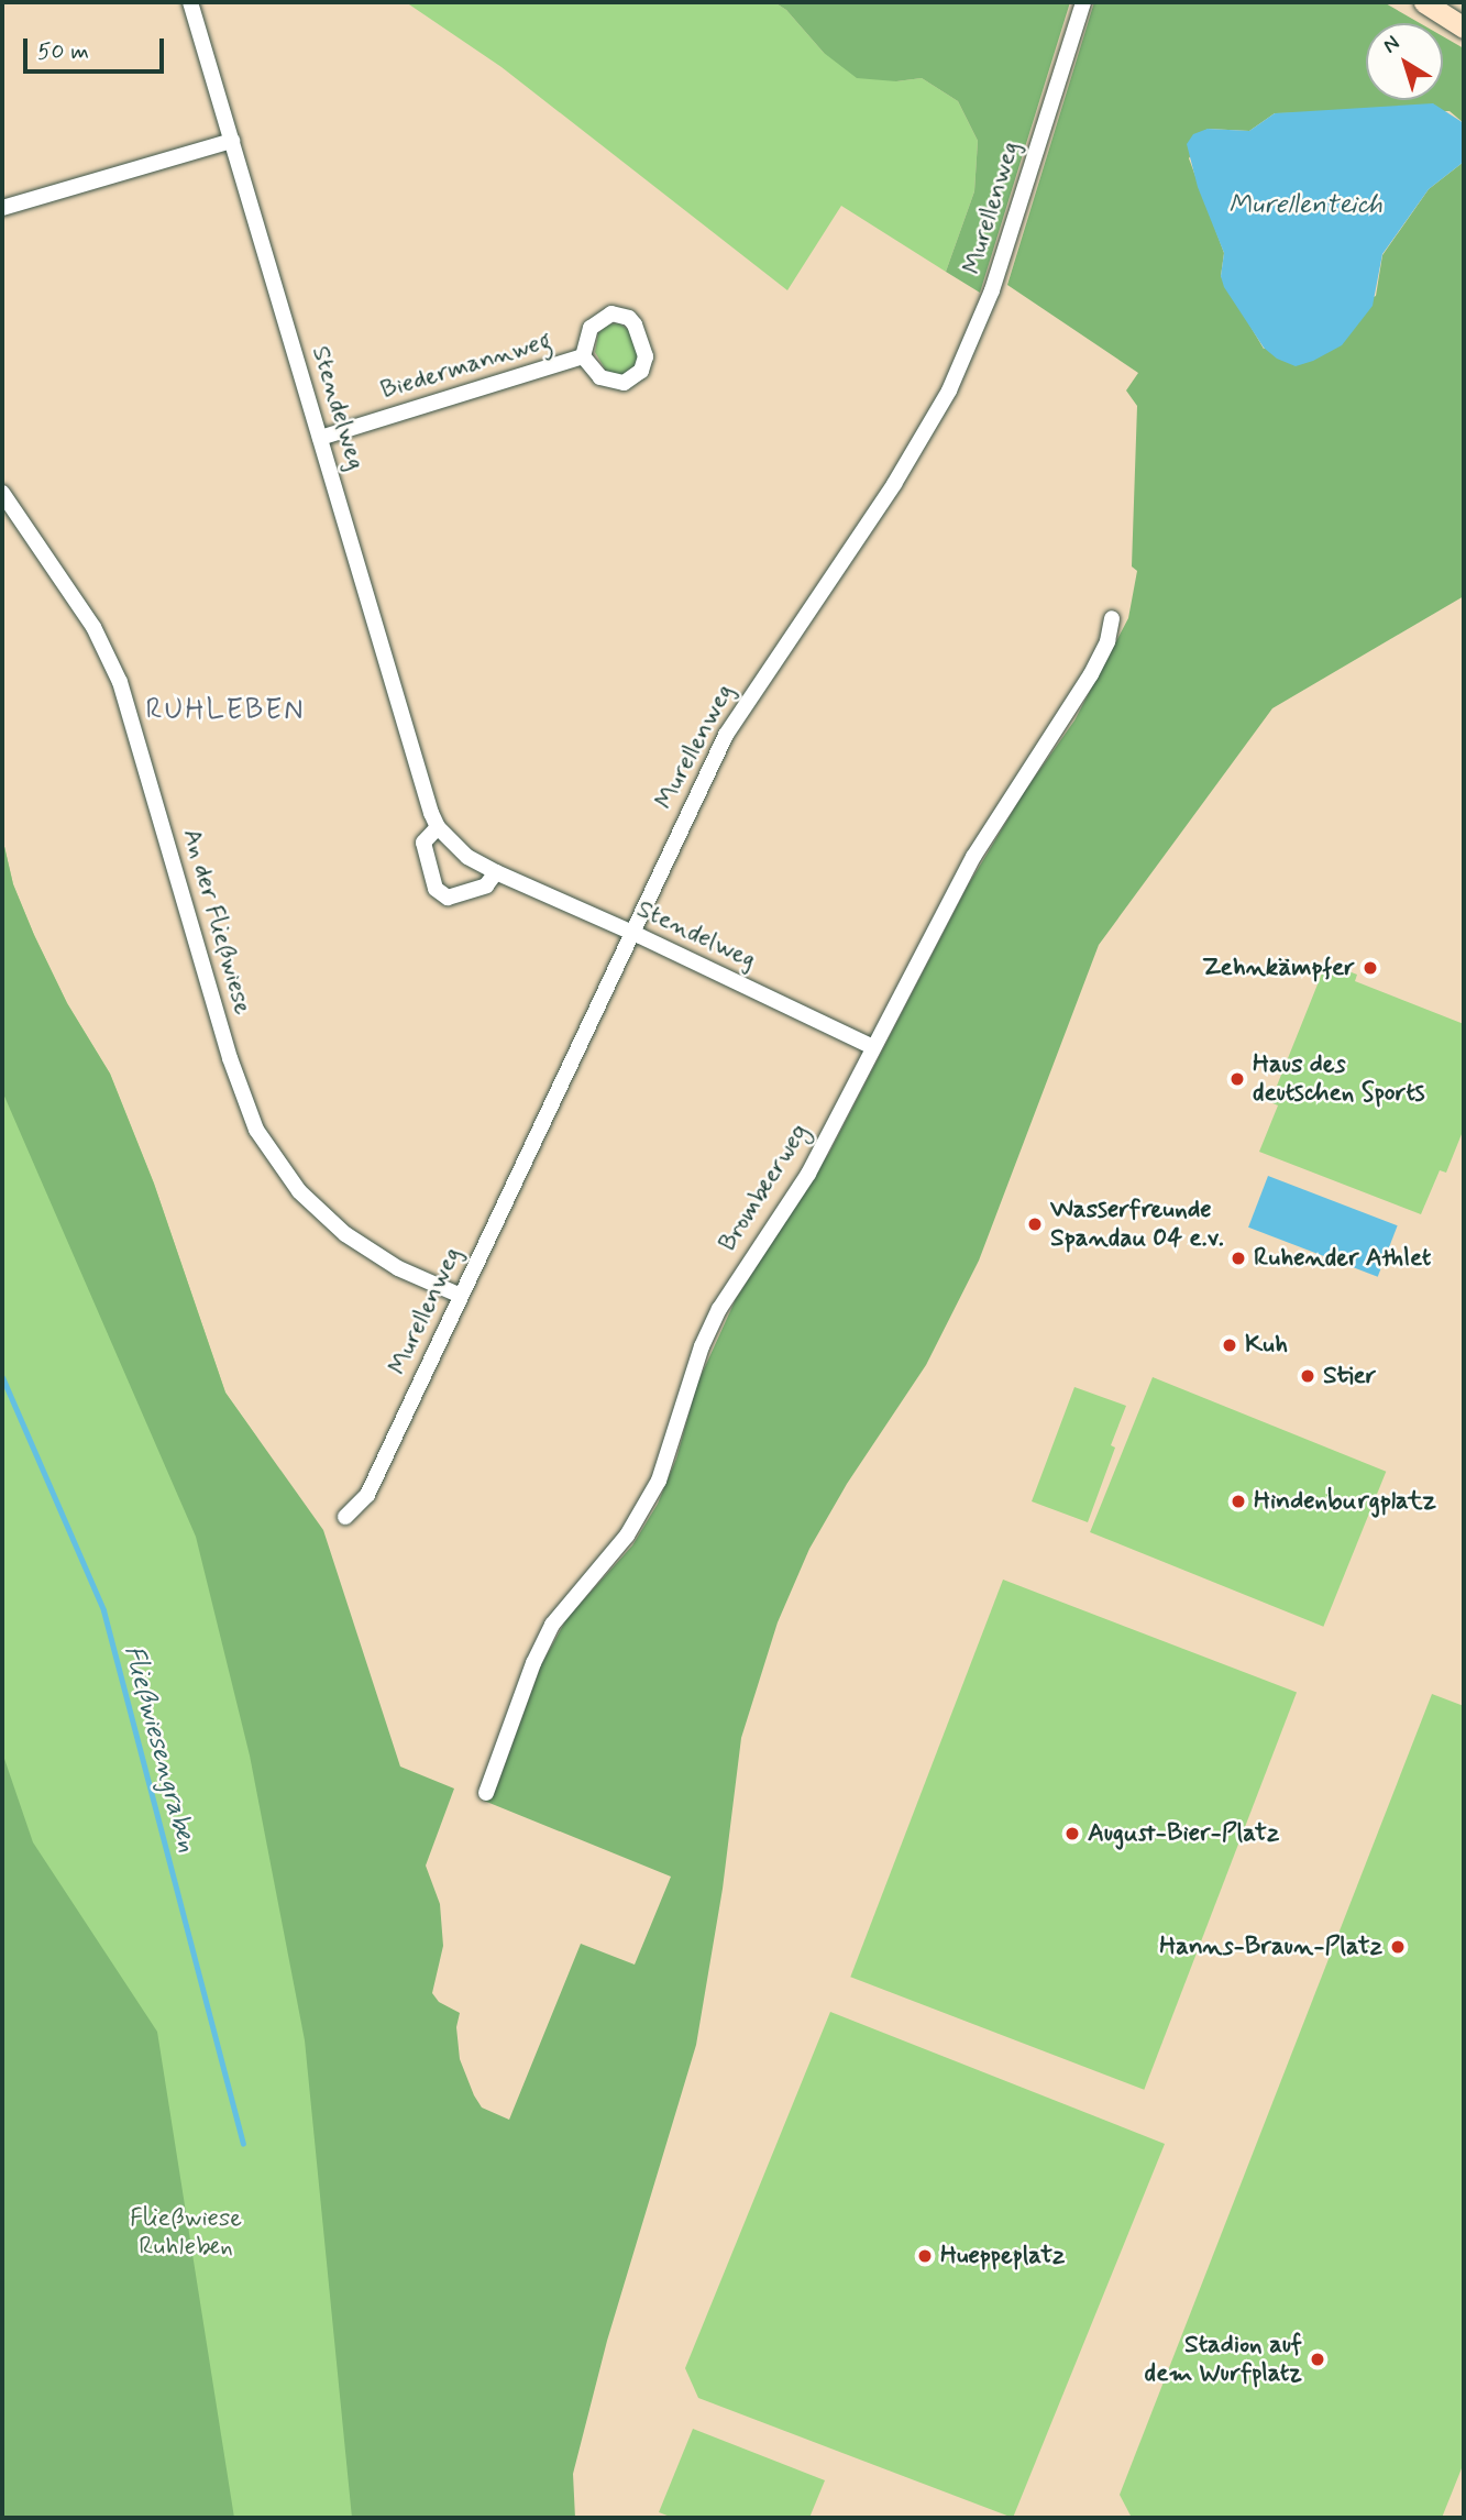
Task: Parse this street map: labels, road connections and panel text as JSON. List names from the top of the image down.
{
  "streets": {
    "street": [
      "Murellenweg",
      "Biedermannweg",
      "Stendelweg",
      "An der Fließwiese",
      "Brombeerweg"
    ]
  },
  "crossings": [
    ["Murellenweg", "Stendelweg"],
    ["Murellenweg", "An der Fließwiese"],
    ["Biedermannweg", "Stendelweg"],
    ["Stendelweg", "Brombeerweg"]
  ],
  "districts": ["RUHLEBEN"],
  "water": ["Murellenteich", "Fließwiesengraben"],
  "parks": ["Fließwiese Ruhleben"],
  "places": [
    "Zehnkämpfer",
    "Haus des deutschen Sports",
    "Wasserfreunde Spandau 04 e.v.",
    "Ruhender Athlet",
    "Kuh",
    "Stier",
    "Hindenburgplatz",
    "August-Bier-Platz",
    "Hanns-Braun-Platz",
    "Hueppeplatz",
    "Stadion auf dem Wurfplatz"
  ],
  "scale_bar": "50 m",
  "north": "top left"
}
